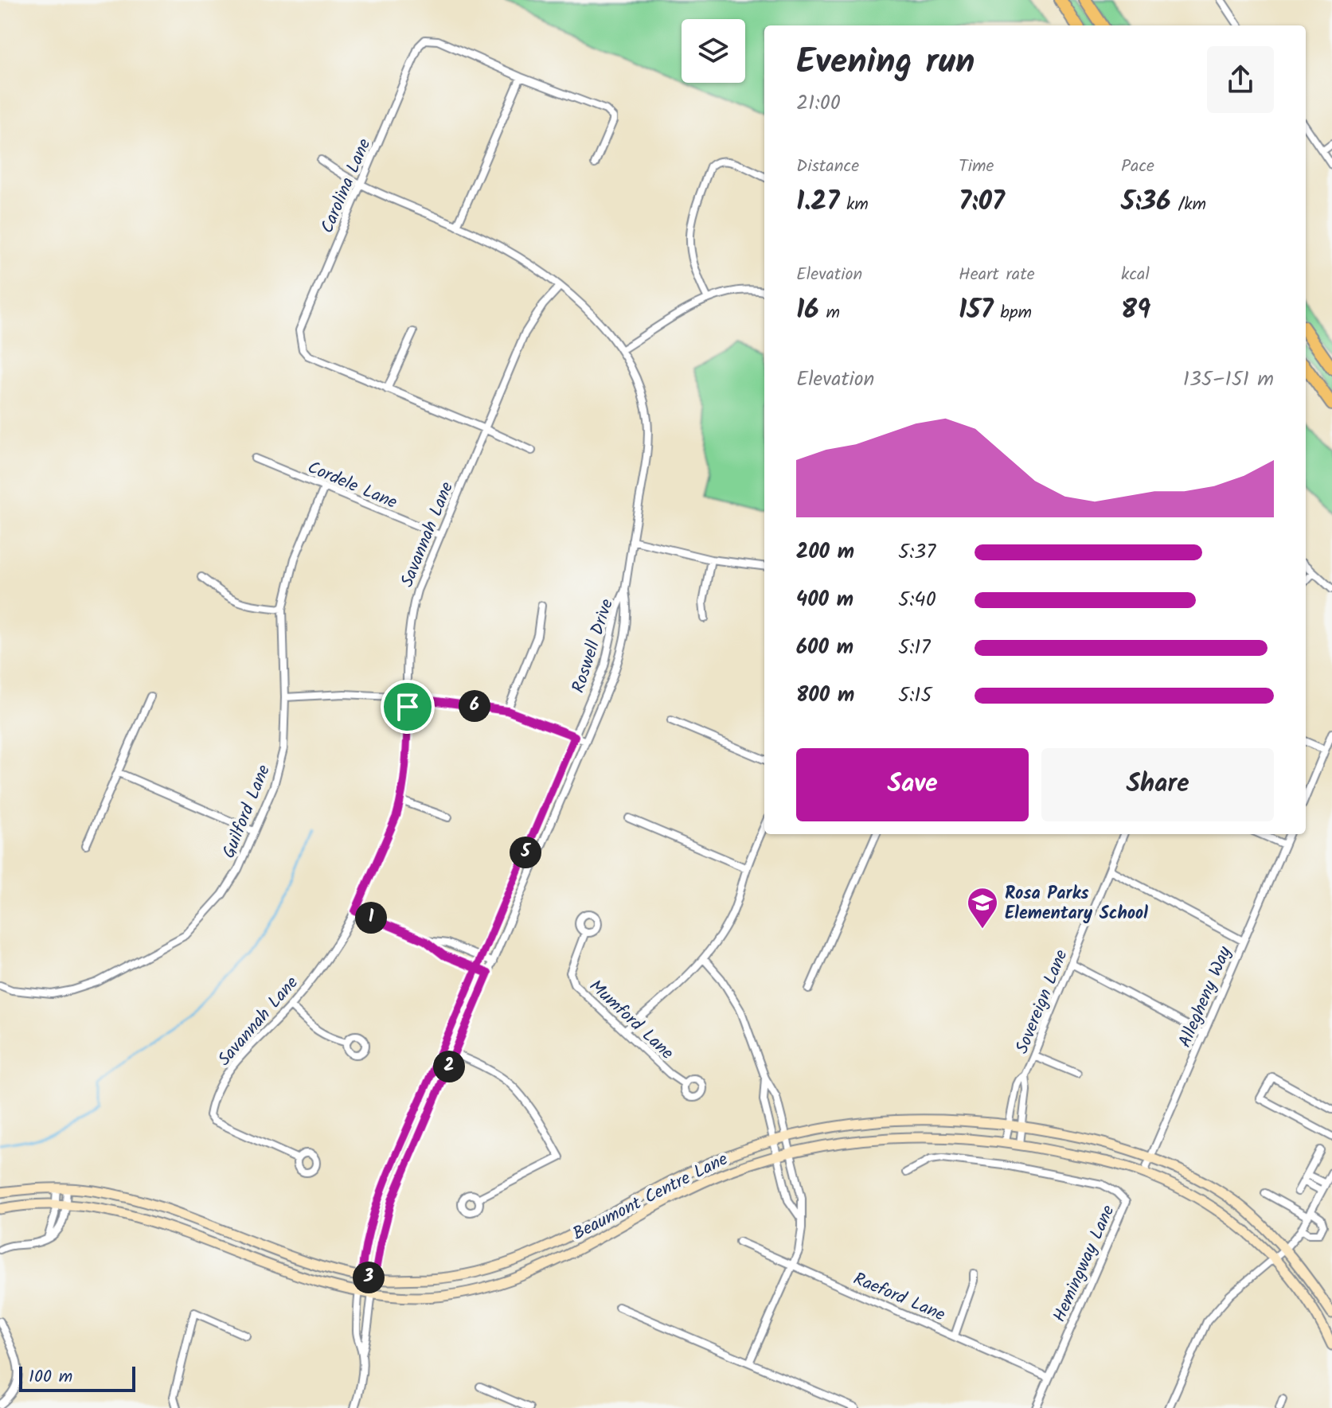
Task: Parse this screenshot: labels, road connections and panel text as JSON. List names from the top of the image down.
{
  "streets": {
    "street": [
      "Carolina Lane",
      "Cordele Lane",
      "Savannah Lane",
      "Roswell Drive",
      "Guilford Lane",
      "Allegheny Way",
      "Sovereign Lane",
      "Mumford Lane",
      "Beaumont Centre Lane",
      "Hemingway Lane",
      "Raeford Lane"
    ]
  },
  "crossings": [
    ["Carolina Lane", "Savannah Lane"],
    ["Carolina Lane", "Roswell Drive"],
    ["Cordele Lane", "Savannah Lane"],
    ["Cordele Lane", "Guilford Lane"],
    ["Savannah Lane", "Roswell Drive"],
    ["Roswell Drive", "Beaumont Centre Lane"],
    ["Allegheny Way", "Beaumont Centre Lane"],
    ["Sovereign Lane", "Beaumont Centre Lane"],
    ["Hemingway Lane", "Raeford Lane"]
  ],
  "places": {
    "school or university": ["Rosa Parks Elementary School"]
  },
  "scale_bar": "100 m",
  "page": {
    "heading": ["Evening run", "21:00"],
    "stats": [
      ["Distance", "1.27 km"],
      ["Time", "7:07"],
      ["Pace", "5:36 /km"],
      ["Elevation", "16 m"],
      ["Heart rate", "157 bpm"],
      ["kcal", "89"]
    ],
    "chart": ["Elevation", "135–151 m"],
    "list": [
      {
        "name": "200 m",
        "note": "5:37"
      },
      {
        "name": "400 m",
        "note": "5:40"
      },
      {
        "name": "600 m",
        "note": "5:17"
      },
      {
        "name": "800 m",
        "note": "5:15"
      }
    ],
    "pins": [
      "6",
      "5",
      "1",
      "2",
      "3"
    ],
    "buttons": ["Save", "Share"],
    "scale": "100 m"
  }
}
